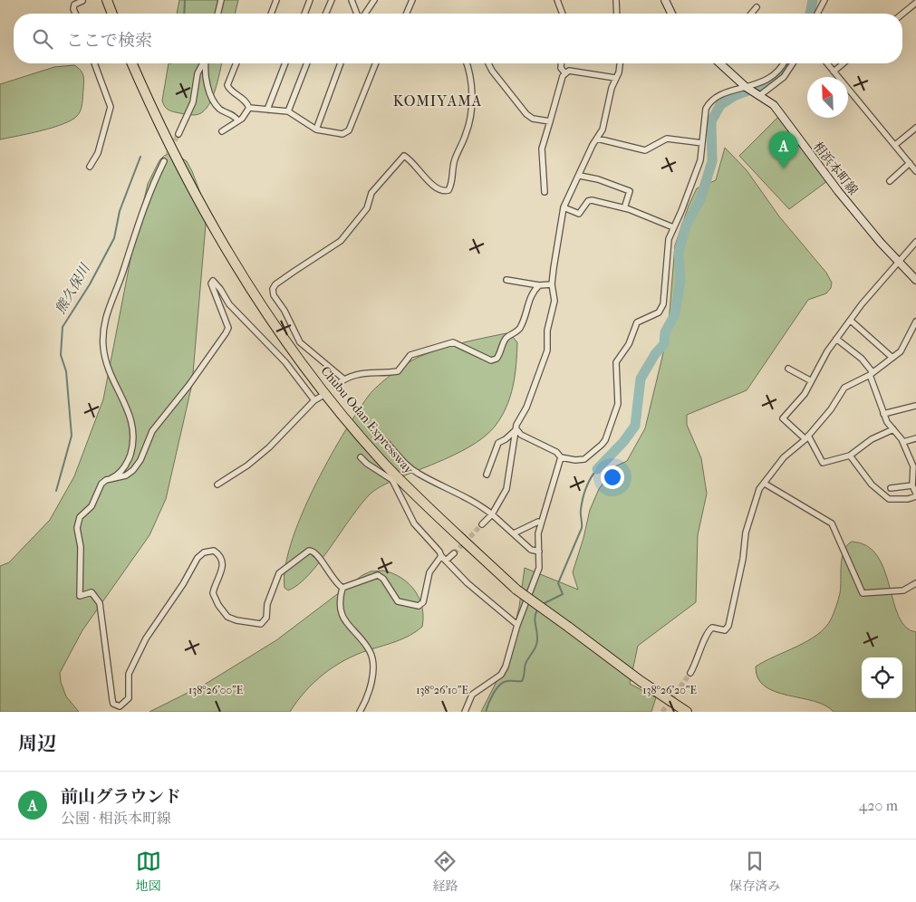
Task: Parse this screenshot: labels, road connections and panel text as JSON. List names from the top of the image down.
{
  "streets": {
    "highway": ["Chubu Odan Expressway"],
    "main road": ["相浜本町線"]
  },
  "districts": ["KOMIYAMA"],
  "water": ["熊久保川"],
  "north": "top left",
  "page": {
    "search": "ここで検索",
    "pins": "A",
    "heading": "周辺",
    "list": [
      {
        "mark": "A",
        "name": "前山グラウンド",
        "note": "公園 · 相浜本町線",
        "value": "420 m"
      }
    ],
    "nav": ["地図", "経路", "保存済み"]
  },
  "coordinates": ["138°26'00\"E", "138°26'10\"E", "138°26'20\"E"]
}
